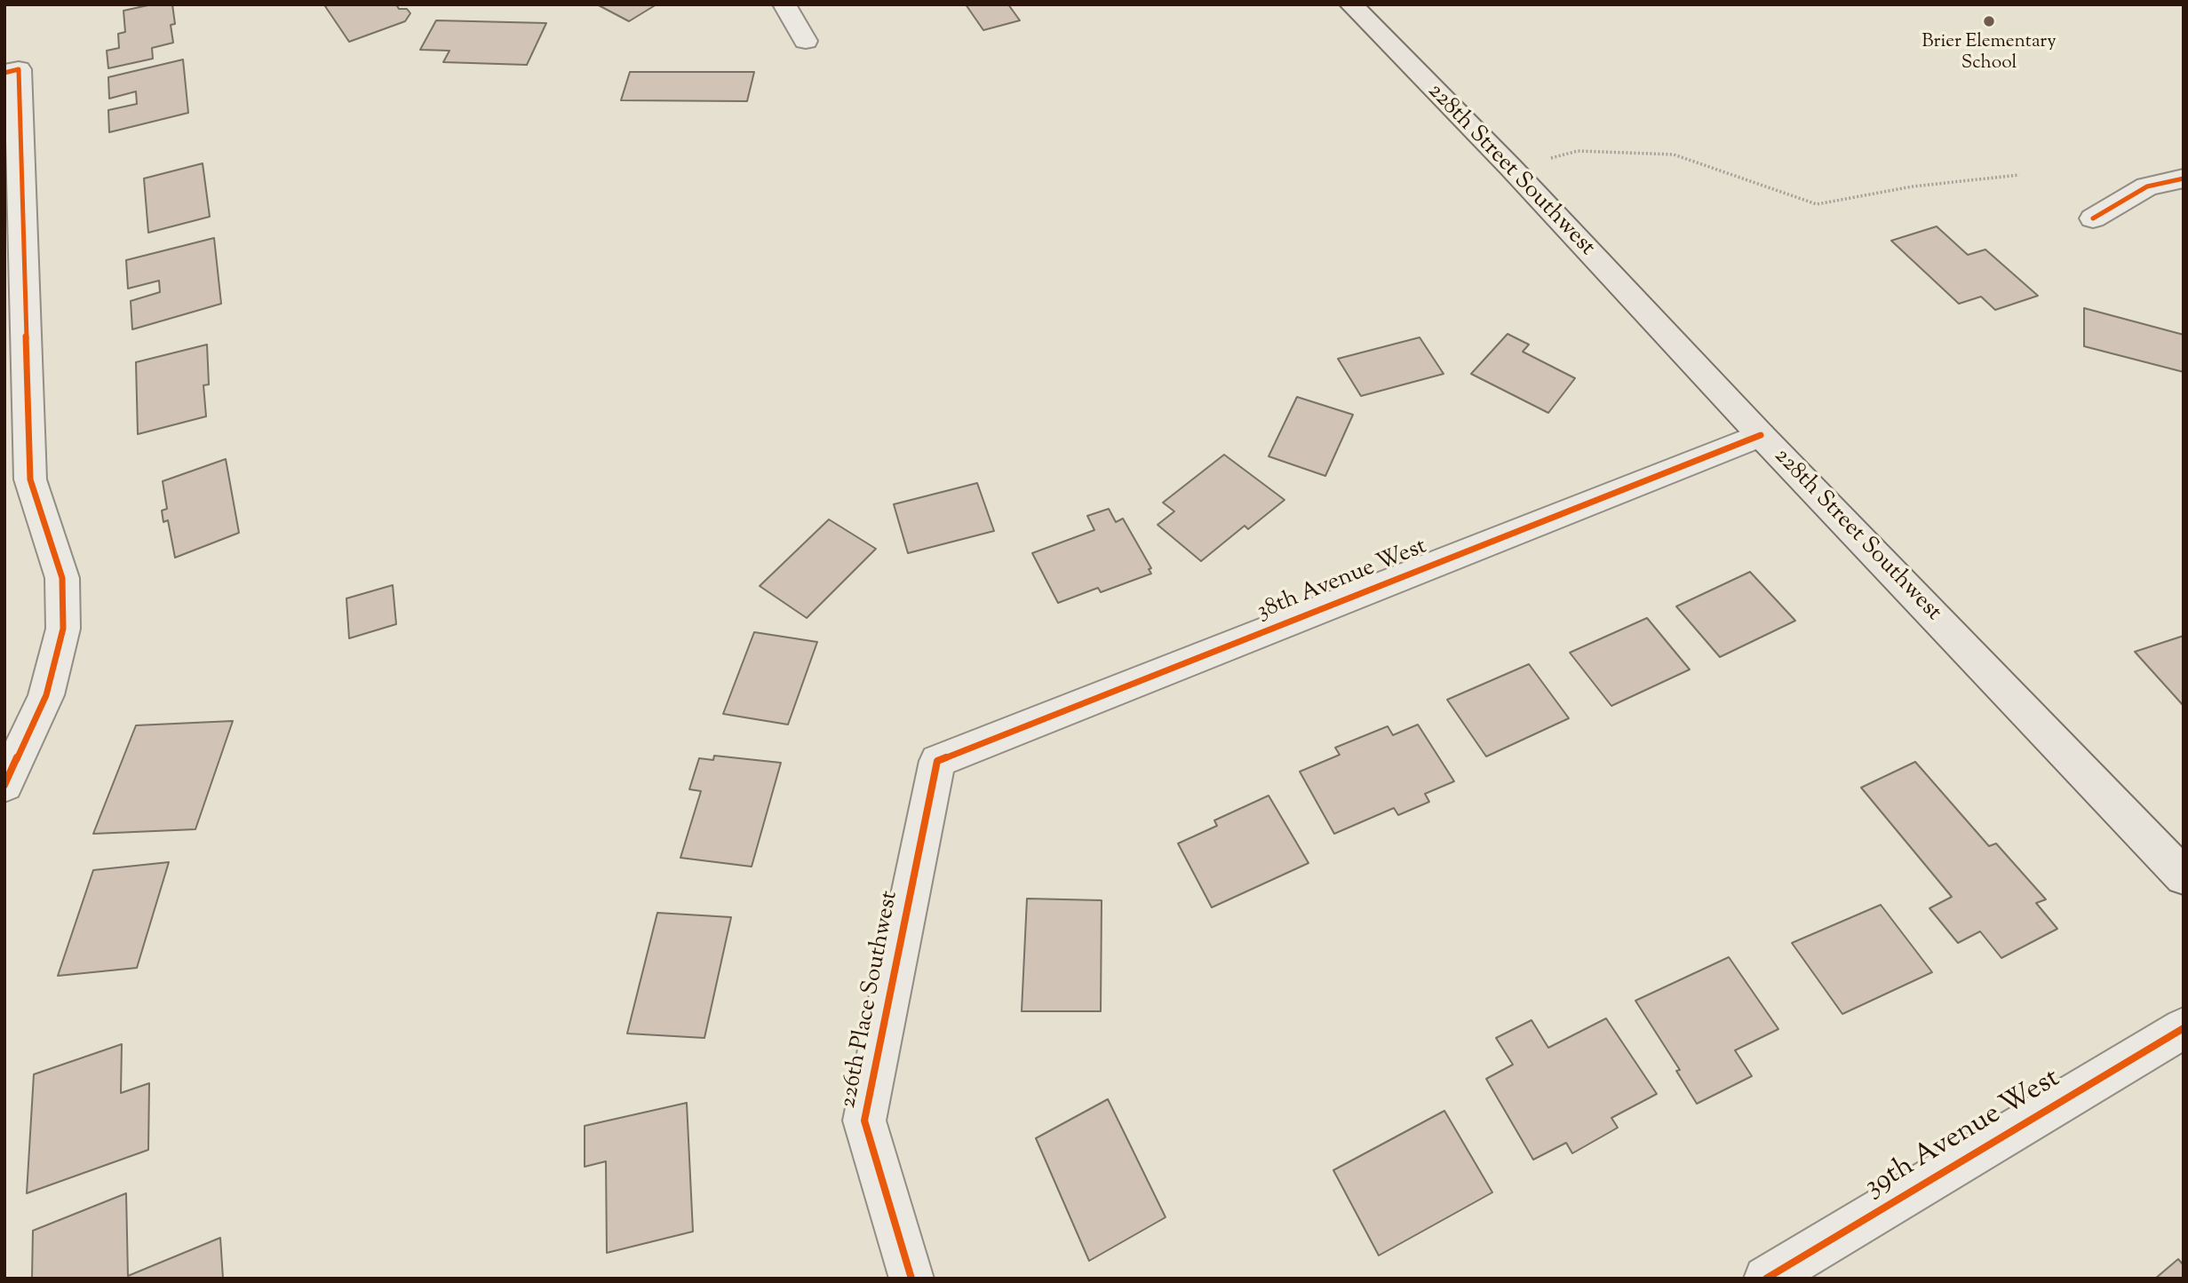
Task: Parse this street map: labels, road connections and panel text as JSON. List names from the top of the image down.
{
  "streets": {
    "main road": ["228th Street Southwest"],
    "street": ["38th Avenue West", "226th Place Southwest", "39th Avenue West"]
  },
  "crossings": [
    ["228th Street Southwest", "38th Avenue West"],
    ["38th Avenue West", "226th Place Southwest"]
  ],
  "places": ["Brier Elementary School"]
}
